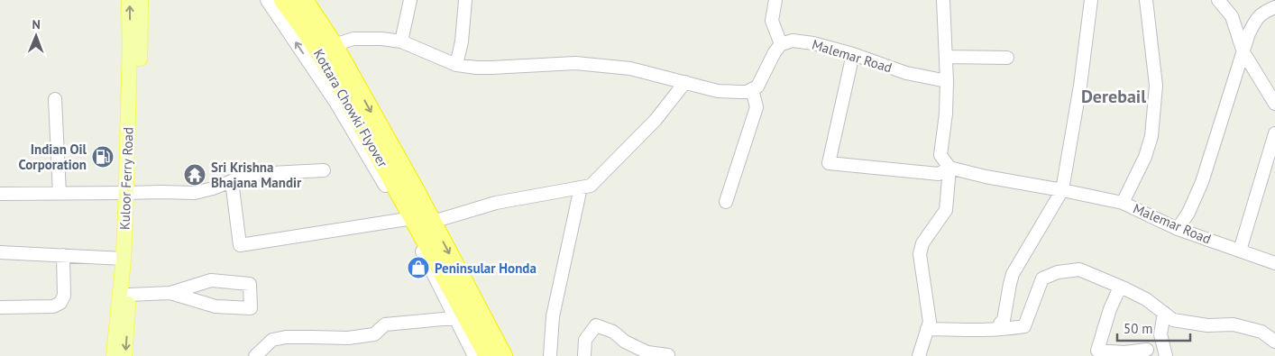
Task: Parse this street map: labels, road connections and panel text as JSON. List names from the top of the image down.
{
  "streets": {
    "highway": ["Kottara Chowki Flyover"],
    "main road": ["Kuloor Ferry Road"],
    "street": ["Malemar Road"]
  },
  "districts": ["Derebail"],
  "places": {
    "fuel station": ["Indian Oil Corporation"],
    "temple": ["Sri Krishna Bhajana Mandir"],
    "shop": ["Peninsular Honda"]
  },
  "scale_bar": "50 m",
  "north": "top"
}
